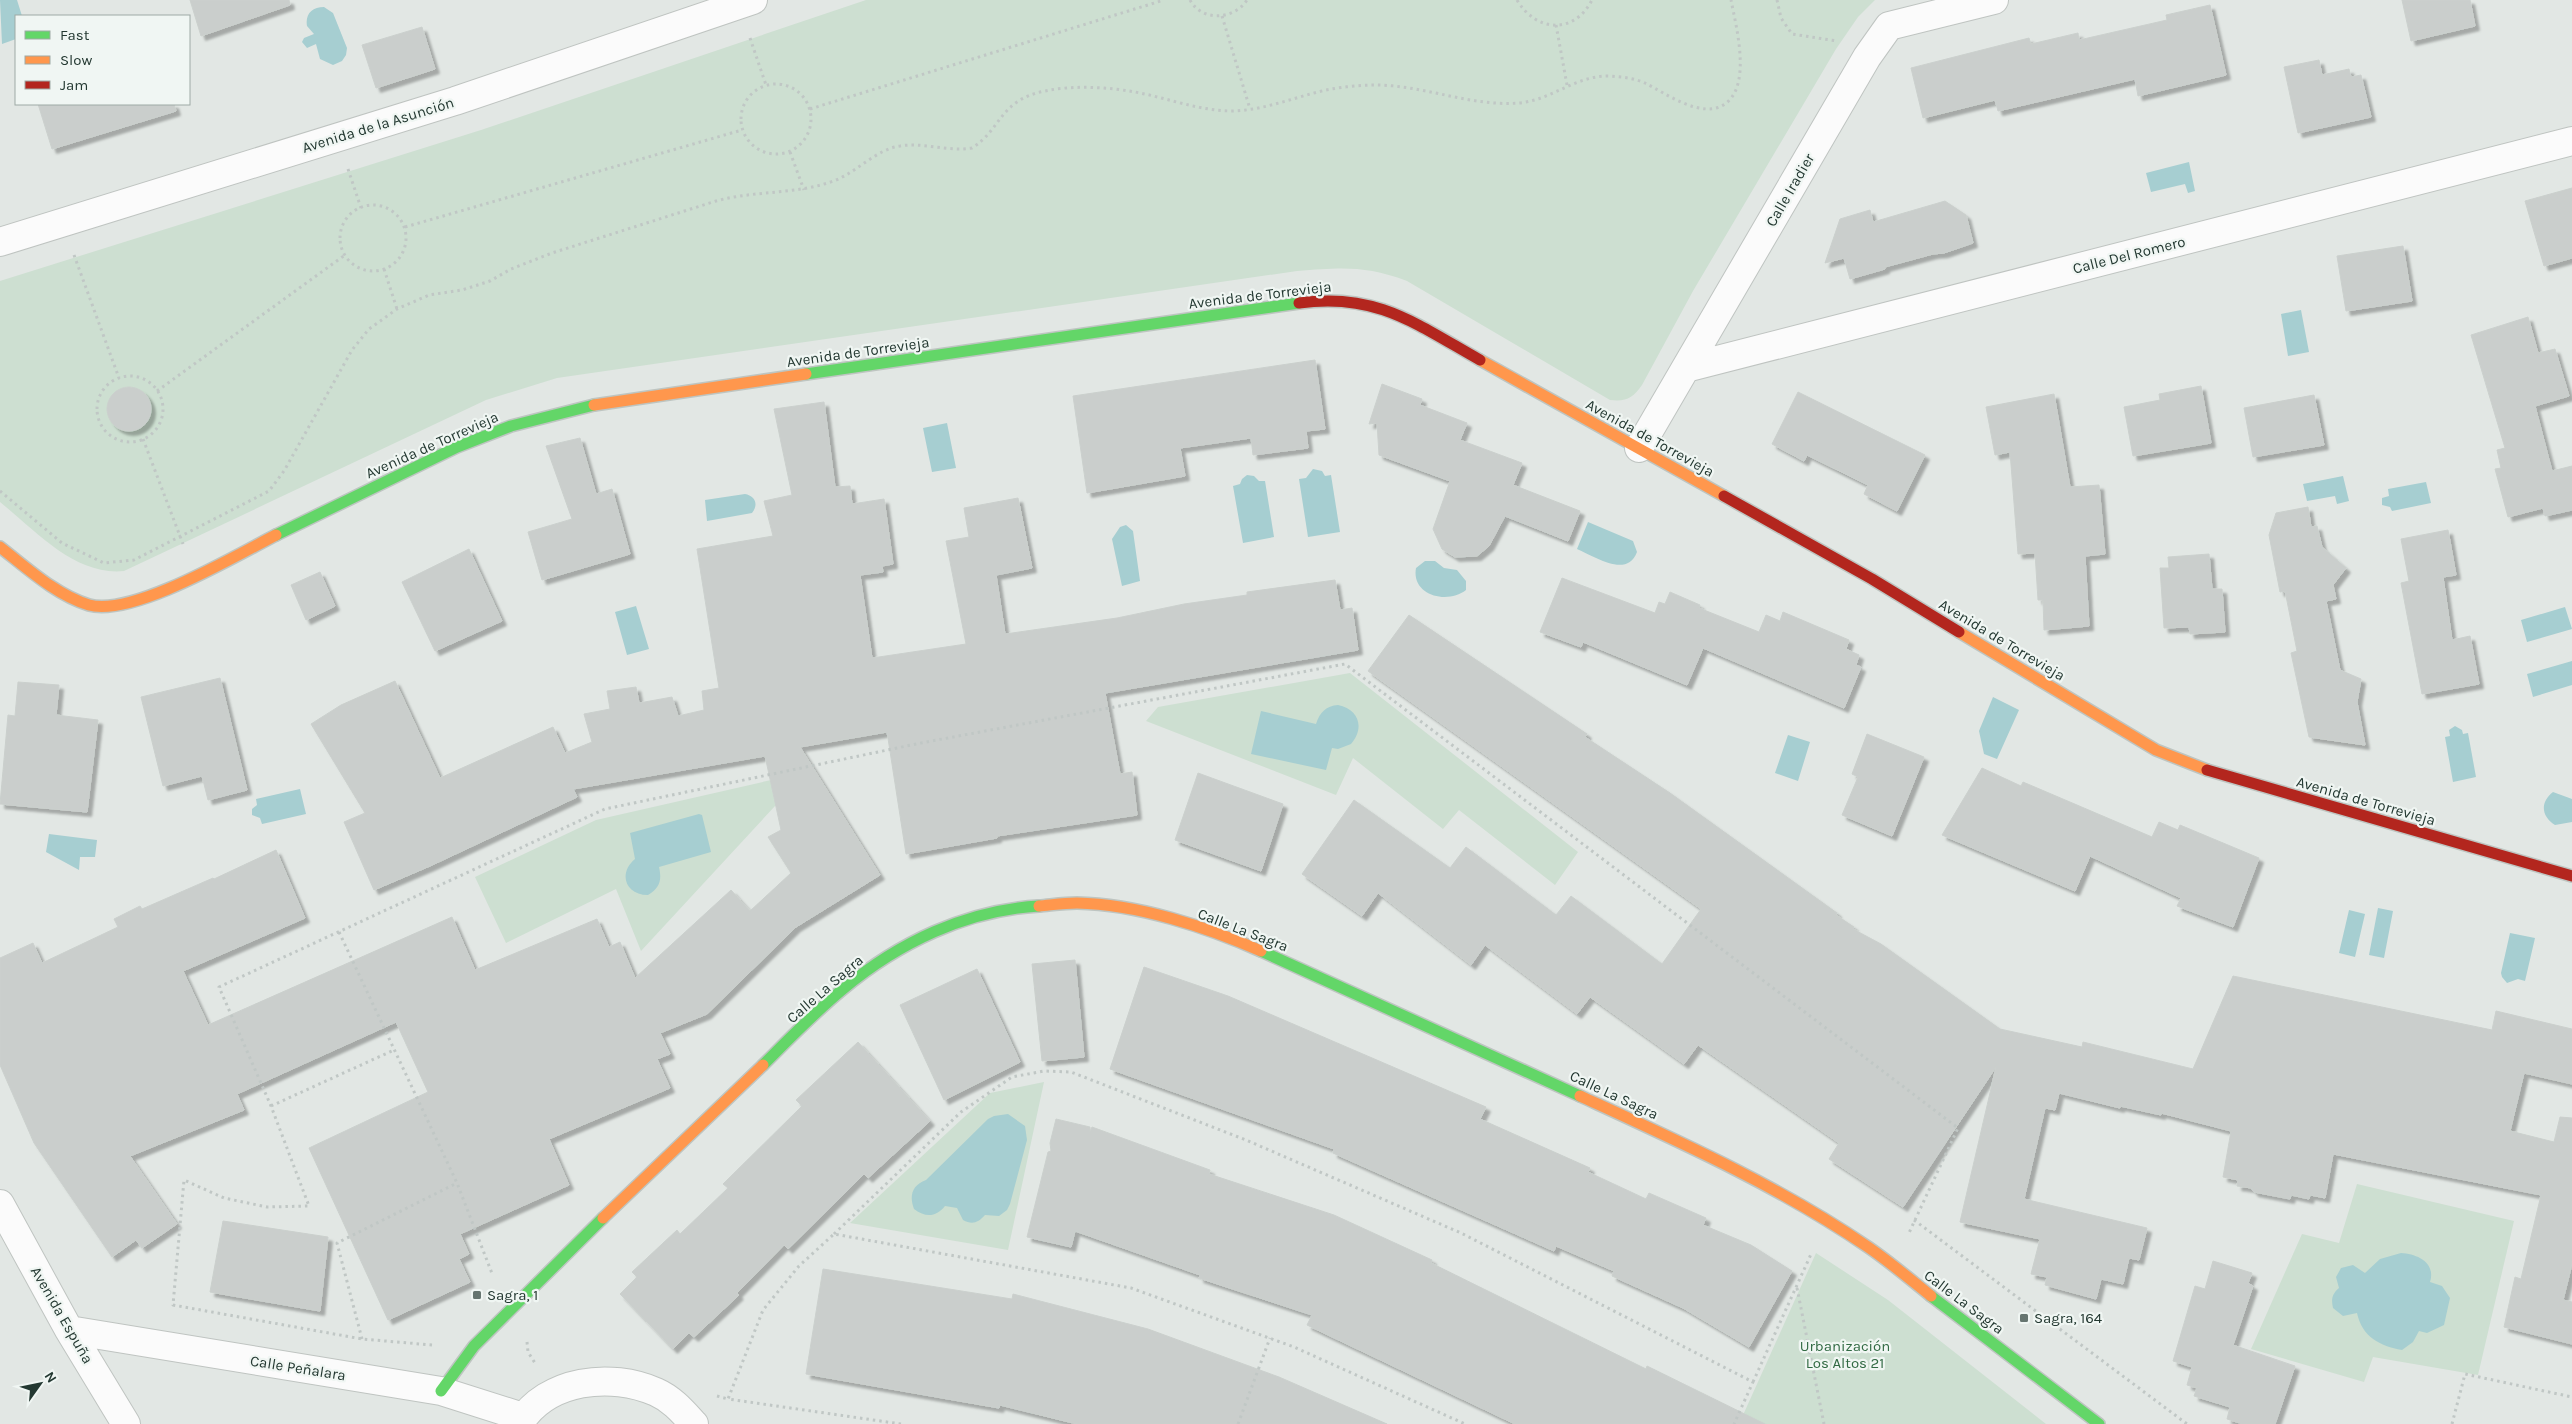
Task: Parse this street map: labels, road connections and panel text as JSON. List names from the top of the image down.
{
  "streets": {
    "street": [
      "Avenida de la Asunción",
      "Calle Iradier",
      "Calle Del Romero",
      "Avenida de Torrevieja",
      "Calle La Sagra",
      "Avenida Espuña",
      "Calle Peñalara"
    ]
  },
  "crossings": [
    ["Calle Iradier", "Calle Del Romero"],
    ["Calle Iradier", "Avenida de Torrevieja"],
    ["Calle La Sagra", "Calle Peñalara"],
    ["Avenida Espuña", "Calle Peñalara"]
  ],
  "parks": ["Urbanización Los Altos 21"],
  "places": {
    "transit": ["Sagra, 1", "Sagra, 164"]
  },
  "legend": ["Fast", "Slow", "Jam"],
  "north": "top right"
}
